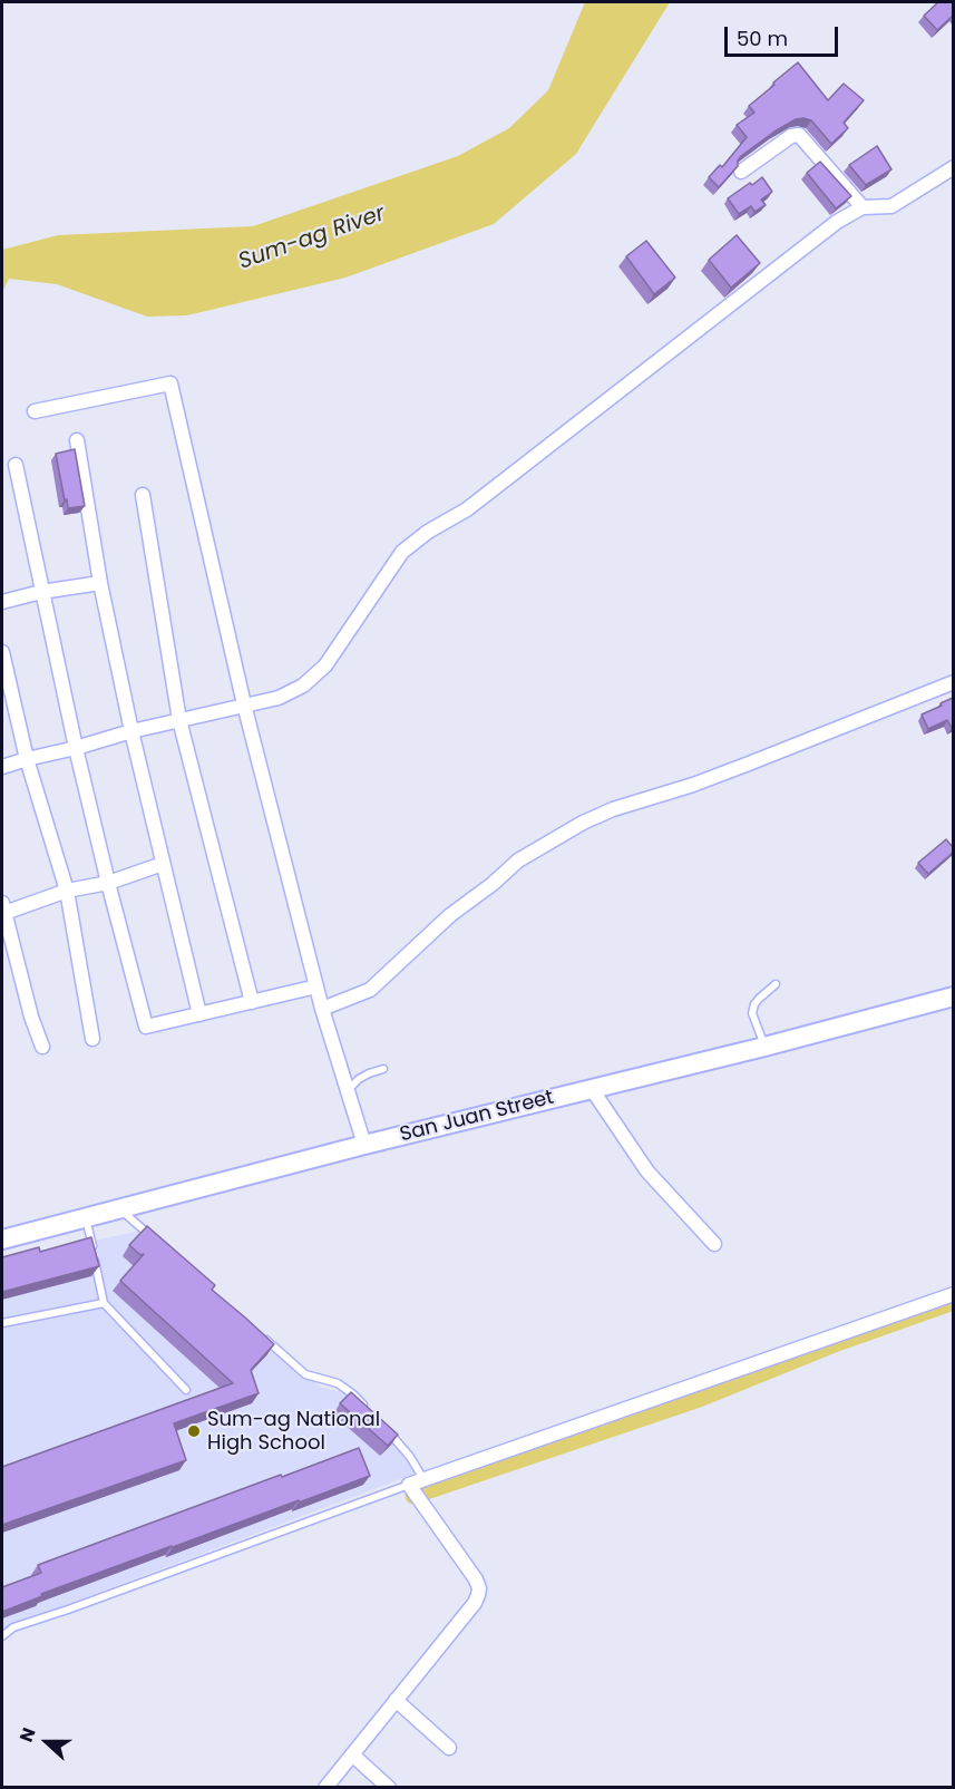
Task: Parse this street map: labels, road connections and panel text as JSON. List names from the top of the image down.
{
  "streets": {
    "main road": ["San Juan Street"]
  },
  "water": ["Sum-ag River"],
  "places": ["Sum-ag National High School"],
  "scale_bar": "50 m",
  "north": "left"
}
